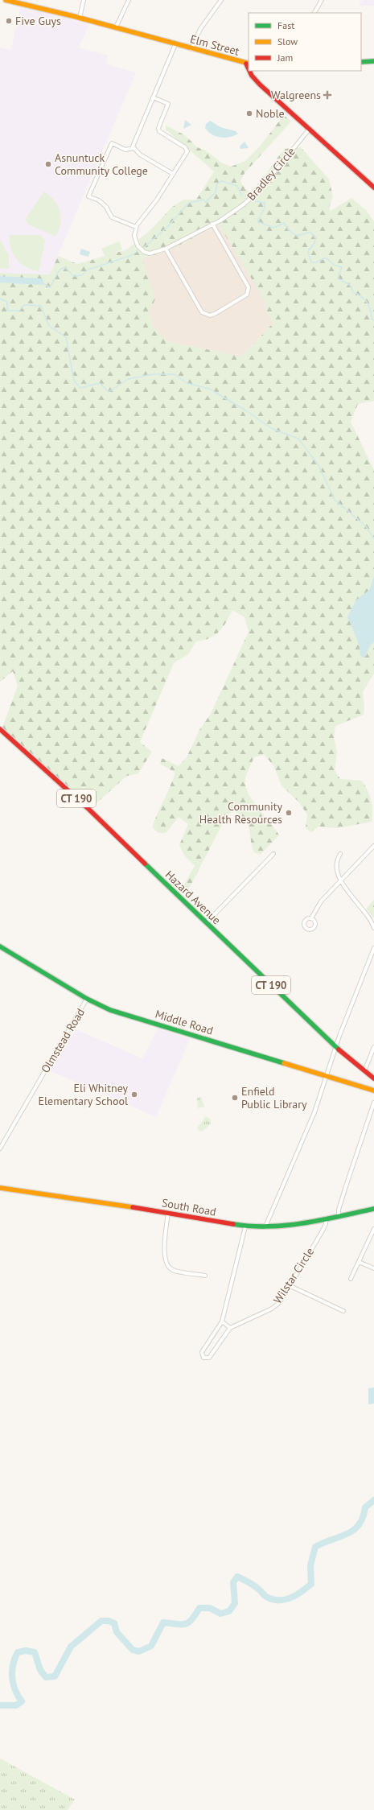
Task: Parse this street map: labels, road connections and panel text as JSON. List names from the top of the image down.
{
  "streets": {
    "main road": [
      "Elm Street",
      "CT 190",
      "Hazard Avenue",
      "Middle Road",
      "South Road"
    ],
    "street": ["Bradley Circle", "Olmstead Road", "Wilstar Circle"]
  },
  "crossings": [
    ["Elm Street", "Bradley Circle"],
    ["Middle Road", "Olmstead Road"],
    ["South Road", "Wilstar Circle"]
  ],
  "places": {
    "other": [
      "Five Guys",
      "Noble",
      "Asnuntuck Community College",
      "Community Health Resources",
      "Eli Whitney Elementary School",
      "Enfield Public Library"
    ],
    "health": ["Walgreens"]
  },
  "legend": ["Fast", "Slow", "Jam"]
}
